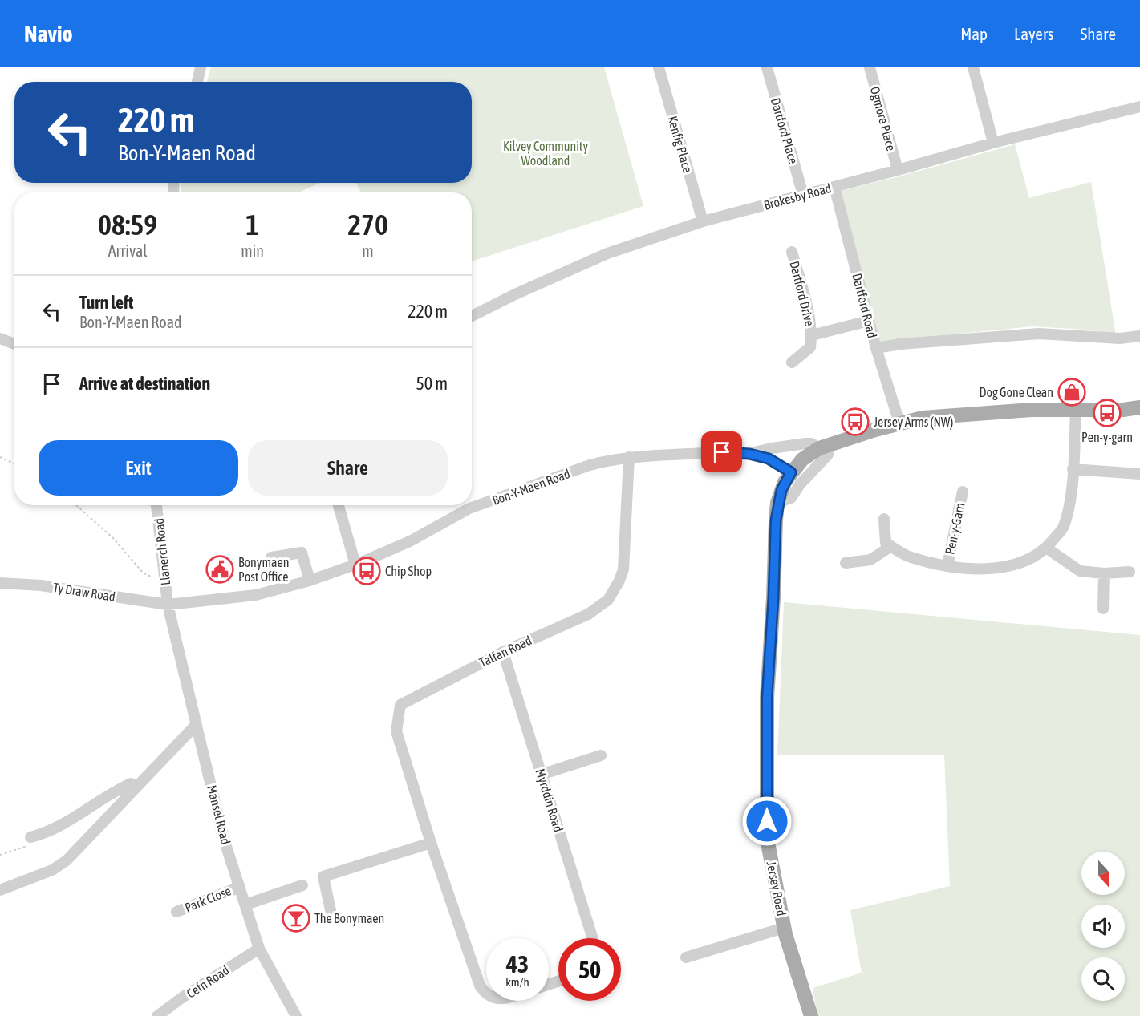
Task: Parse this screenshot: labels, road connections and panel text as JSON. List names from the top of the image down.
{
  "streets": {
    "main road": ["Jersey Road"],
    "street": [
      "Ogmore Place",
      "Dartford Place",
      "Kenfig Place",
      "Brokesby Road",
      "Dartford Drive",
      "Dartford Road",
      "Bon-Y-Maen Road",
      "Pen-y-Garn",
      "Llanerch Road",
      "Ty Draw Road",
      "Talfan Road",
      "Myrddin Road",
      "Mansel Road",
      "Park Close",
      "Cefn Road"
    ]
  },
  "crossings": [
    ["Ogmore Place", "Brokesby Road"],
    ["Dartford Place", "Brokesby Road"],
    ["Kenfig Place", "Brokesby Road"],
    ["Brokesby Road", "Dartford Road"],
    ["Dartford Drive", "Dartford Road"],
    ["Dartford Road", "Jersey Road"],
    ["Bon-Y-Maen Road", "Llanerch Road"],
    ["Bon-Y-Maen Road", "Ty Draw Road"],
    ["Bon-Y-Maen Road", "Talfan Road"],
    ["Bon-Y-Maen Road", "Mansel Road"],
    ["Bon-Y-Maen Road", "Jersey Road"],
    ["Pen-y-Garn", "Jersey Road"],
    ["Llanerch Road", "Ty Draw Road"],
    ["Llanerch Road", "Mansel Road"],
    ["Ty Draw Road", "Mansel Road"],
    ["Talfan Road", "Myrddin Road"],
    ["Mansel Road", "Park Close"],
    ["Mansel Road", "Cefn Road"]
  ],
  "parks": ["Kilvey Community Woodland"],
  "places": {
    "shop": ["Dog Gone Clean"],
    "bus stop": ["Pen-y-garn", "Jersey Arms (NW)", "Chip Shop"],
    "public building": ["Bonymaen Post Office"],
    "bar": ["The Bonymaen"]
  },
  "north": "bottom",
  "page": {
    "header": "Navio",
    "nav": ["Map", "Layers", "Share"],
    "turn": ["220 m", "Bon-Y-Maen Road"],
    "eta": [
      "08:59",
      "Arrival",
      "1",
      "min",
      "270",
      "m"
    ],
    "list": [
      {
        "name": "Turn left",
        "note": "Bon-Y-Maen Road",
        "value": "220 m"
      },
      {
        "name": "Arrive at destination",
        "value": "50 m"
      }
    ],
    "buttons": ["Exit", "Share"],
    "speed": "43 km/h",
    "limit": "50"
  }
}
